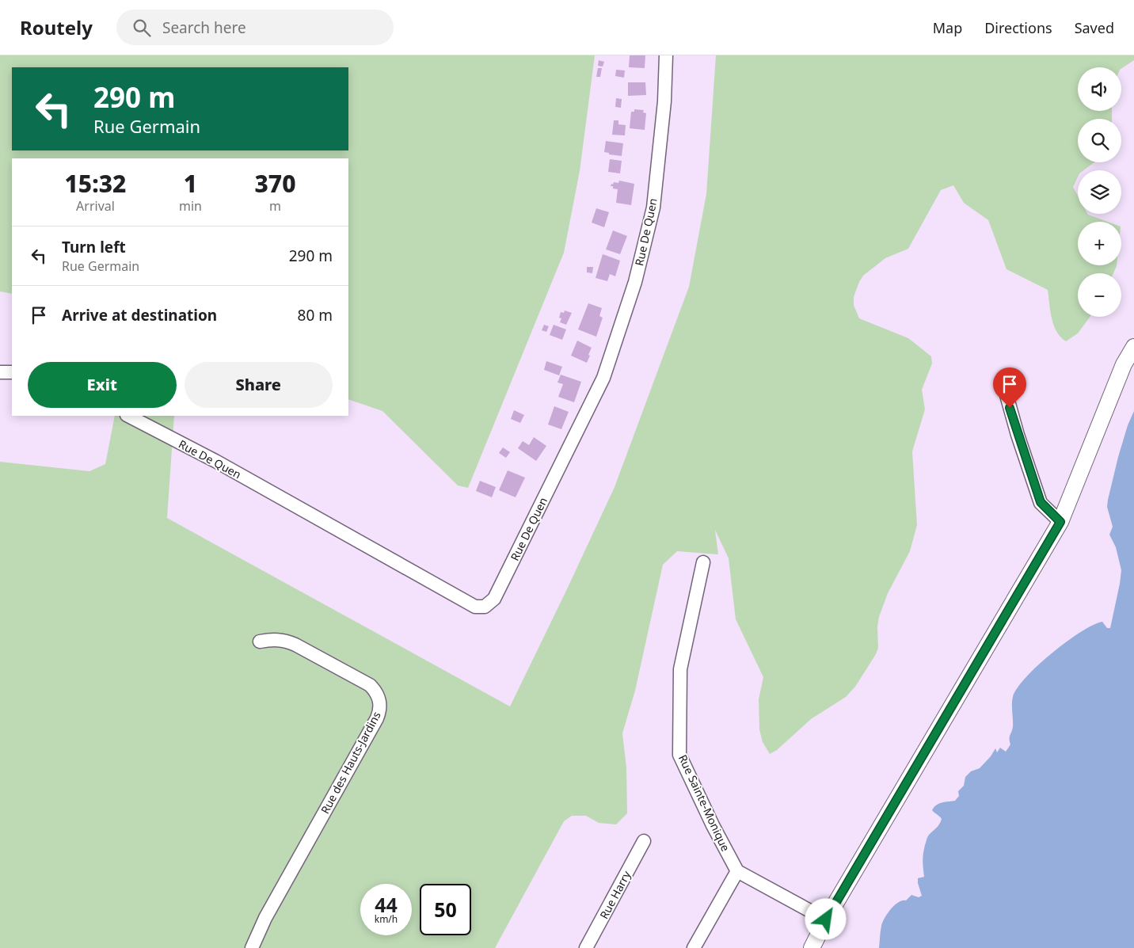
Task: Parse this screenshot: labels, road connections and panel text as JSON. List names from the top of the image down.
{
  "streets": {
    "street": [
      "Rue De Quen",
      "Rue des Hauts-Jardins",
      "Rue Sainte-Monique",
      "Rue Harry"
    ]
  },
  "page": {
    "header": "Routely",
    "search": "Search here",
    "nav": ["Map", "Directions", "Saved"],
    "map_buttons": ["+", "−"],
    "turn": ["290 m", "Rue Germain"],
    "eta": [
      "15:32",
      "Arrival",
      "1",
      "min",
      "370",
      "m"
    ],
    "list": [
      {
        "name": "Turn left",
        "note": "Rue Germain",
        "value": "290 m"
      },
      {
        "name": "Arrive at destination",
        "value": "80 m"
      }
    ],
    "buttons": ["Exit", "Share"],
    "speed": "44 km/h",
    "limit": "50"
  }
}
